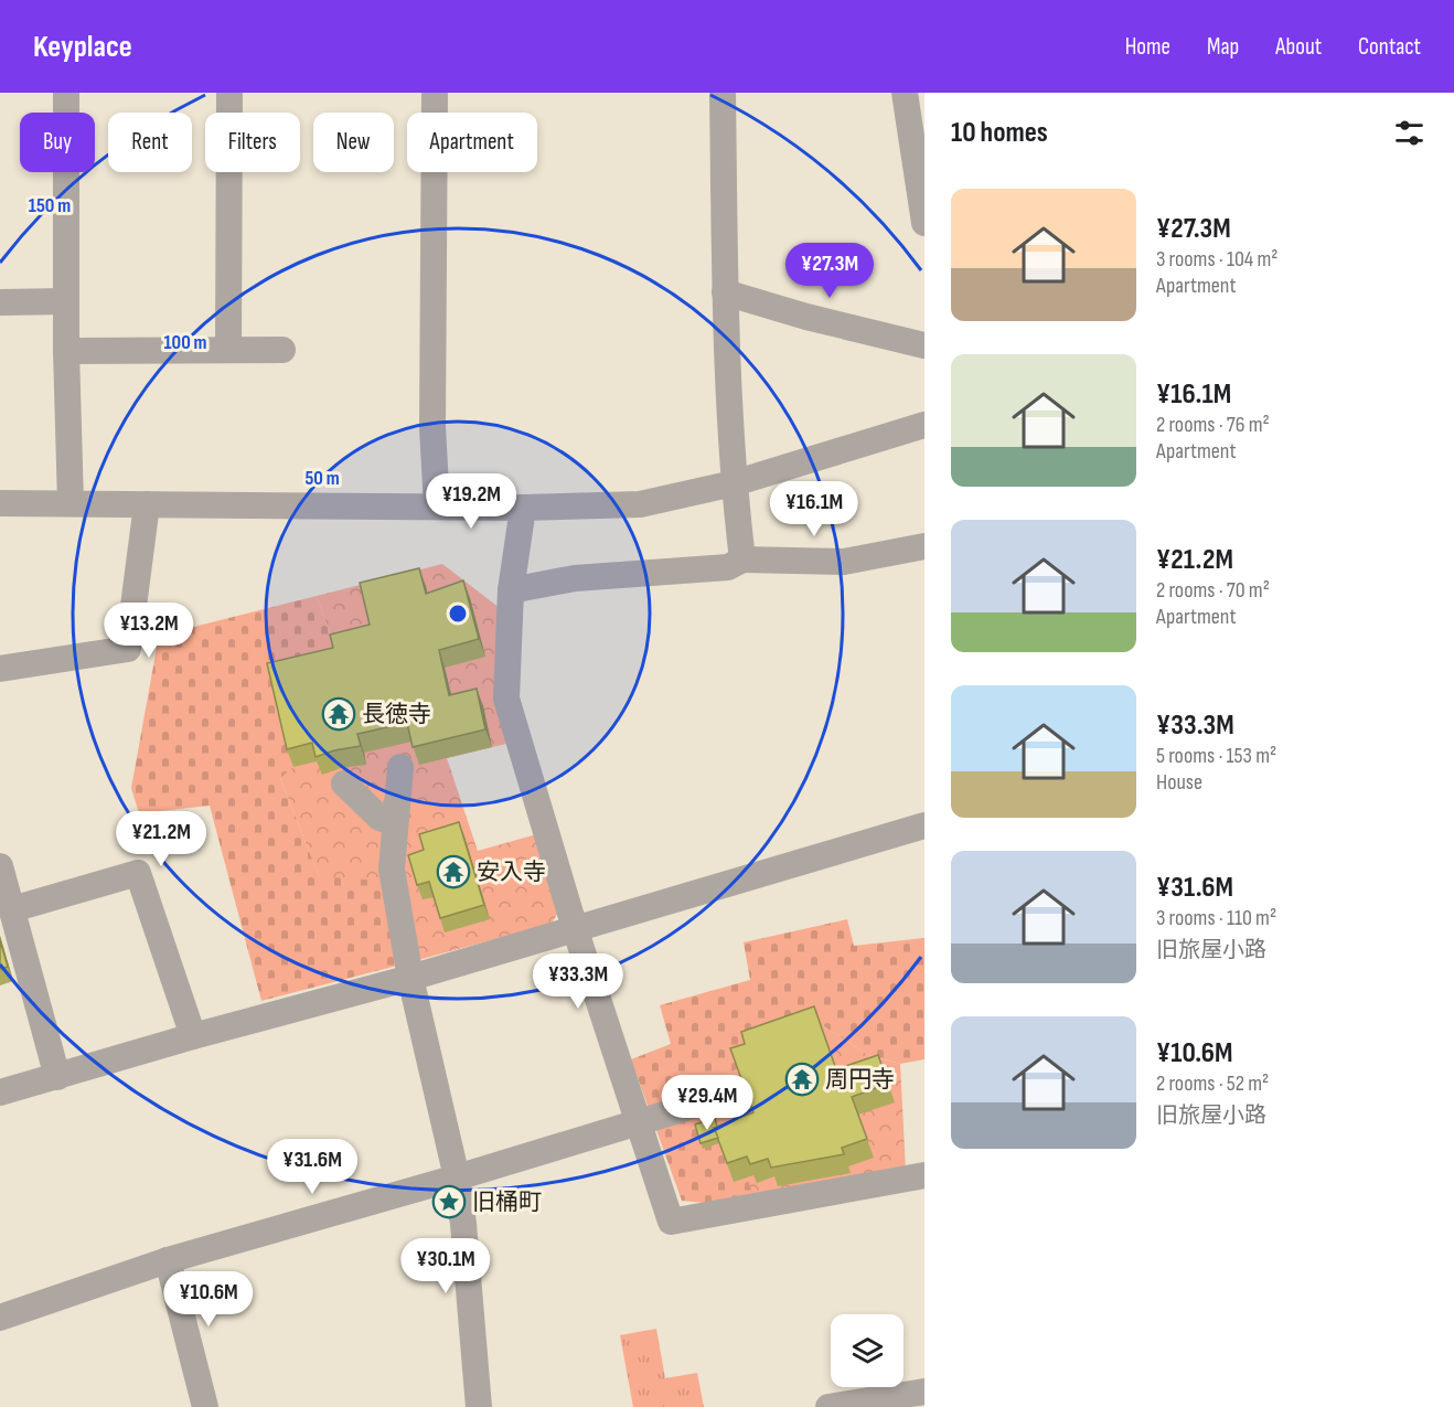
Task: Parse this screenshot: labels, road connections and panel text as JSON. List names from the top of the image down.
{
  "places": {
    "temple": ["長徳寺", "安入寺", "周円寺"],
    "place": ["旧桶町"]
  },
  "page": {
    "header": "Keyplace",
    "nav": [
      "Home",
      "Map",
      "About",
      "Contact"
    ],
    "heading": "10 homes",
    "chip": [
      "Buy",
      "Rent",
      "Filters",
      "New",
      "Apartment"
    ],
    "list": [
      {
        "name": "¥27.3M",
        "note": "3 rooms · 104 m² · Apartment"
      },
      {
        "name": "¥16.1M",
        "note": "2 rooms · 76 m² · Apartment"
      },
      {
        "name": "¥21.2M",
        "note": "2 rooms · 70 m² · Apartment"
      },
      {
        "name": "¥33.3M",
        "note": "5 rooms · 153 m² · House"
      },
      {
        "name": "¥31.6M",
        "note": "3 rooms · 110 m² · 旧旅屋小路"
      },
      {
        "name": "¥10.6M",
        "note": "2 rooms · 52 m² · 旧旅屋小路"
      }
    ],
    "price": [
      "¥27.3M",
      "¥19.2M",
      "¥16.1M",
      "¥13.2M",
      "¥21.2M",
      "¥33.3M",
      "¥29.4M",
      "¥31.6M",
      "¥30.1M",
      "¥10.6M"
    ]
  },
  "rings": ["150 m", "100 m", "50 m"]
}
